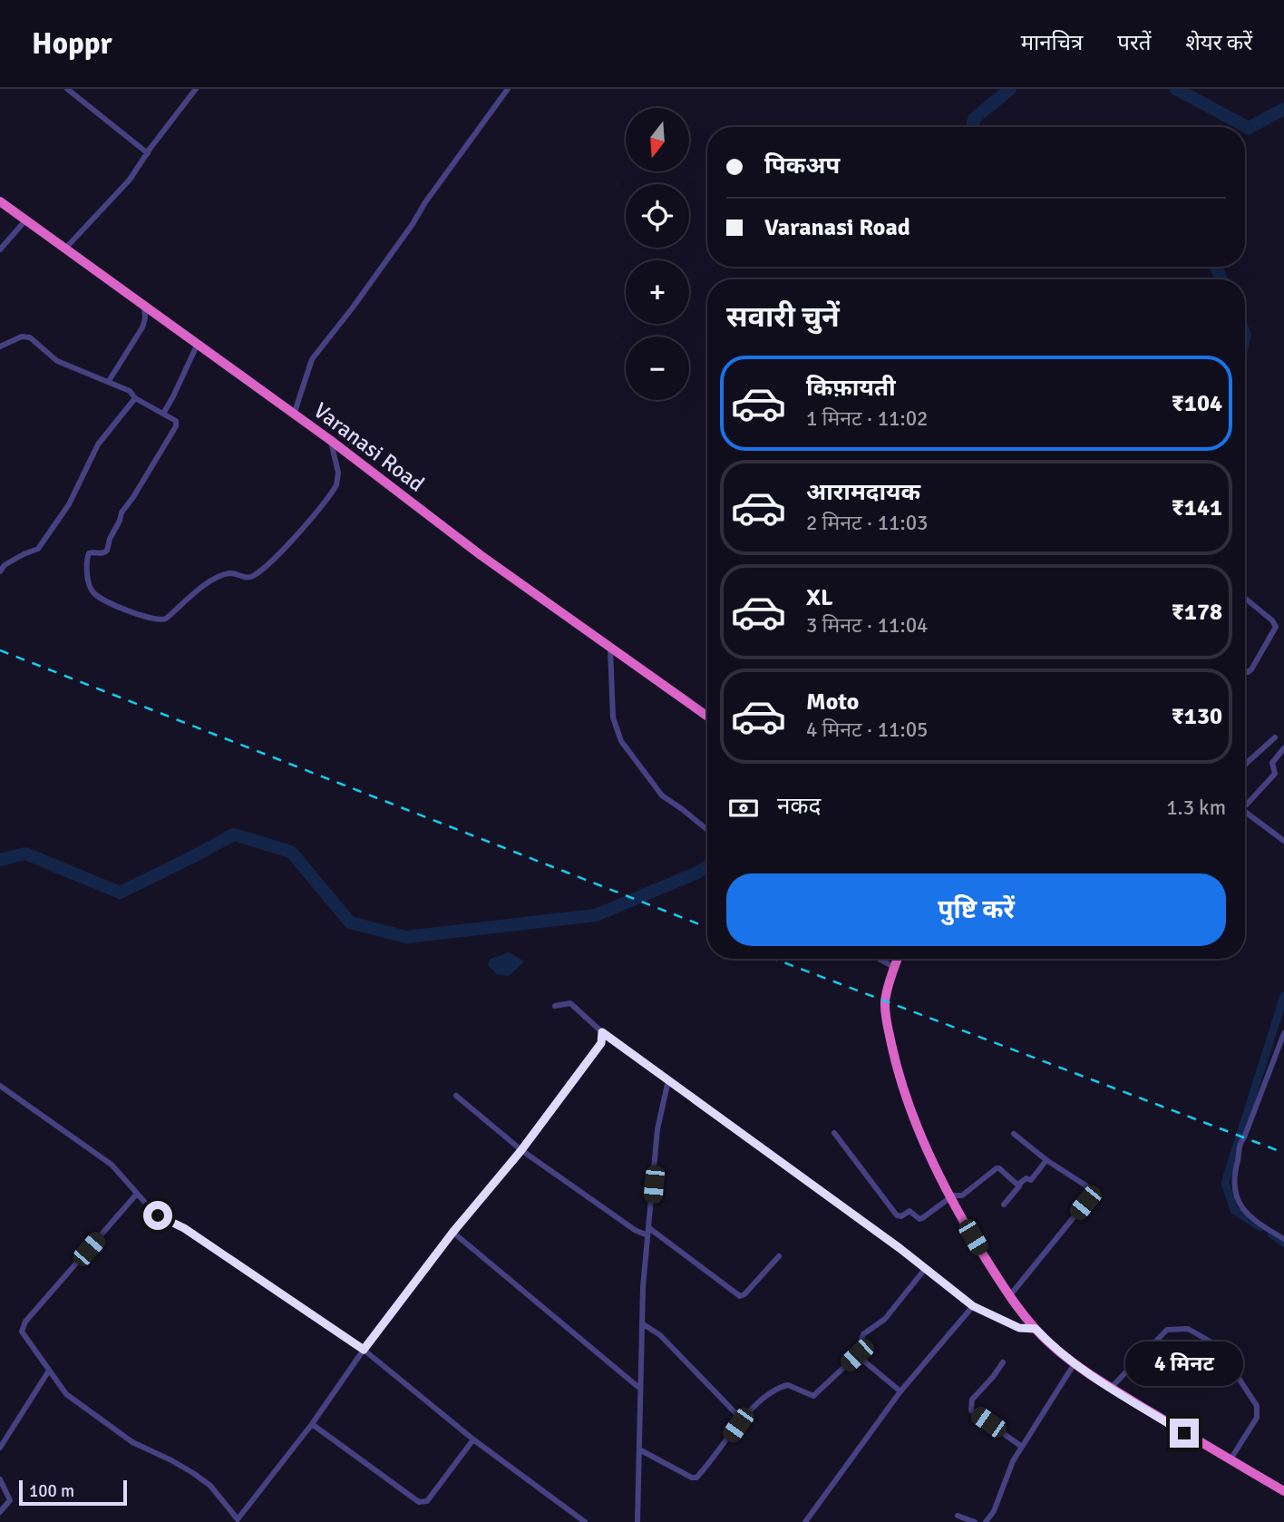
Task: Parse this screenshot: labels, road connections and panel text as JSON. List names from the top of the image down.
{
  "streets": {
    "highway": ["Varanasi Road"]
  },
  "scale_bar": "100 m",
  "north": "bottom",
  "page": {
    "header": "Hoppr",
    "nav": ["मानचित्र", "परतें", "शेयर करें"],
    "map_buttons": ["+", "−"],
    "banner": ["पिकअप", "Varanasi Road"],
    "heading": "सवारी चुनें",
    "list": [
      {
        "name": "किफ़ायती",
        "note": "1 मिनट · 11:02",
        "value": "₹104"
      },
      {
        "name": "आरामदायक",
        "note": "2 मिनट · 11:03",
        "value": "₹141"
      },
      {
        "name": "XL",
        "note": "3 मिनट · 11:04",
        "value": "₹178"
      },
      {
        "name": "Moto",
        "note": "4 मिनट · 11:05",
        "value": "₹130"
      }
    ],
    "pay": ["नकद", "1.3 km"],
    "buttons": "पुष्टि करें",
    "bubble": "4 मिनट",
    "scale": "100 m"
  }
}
